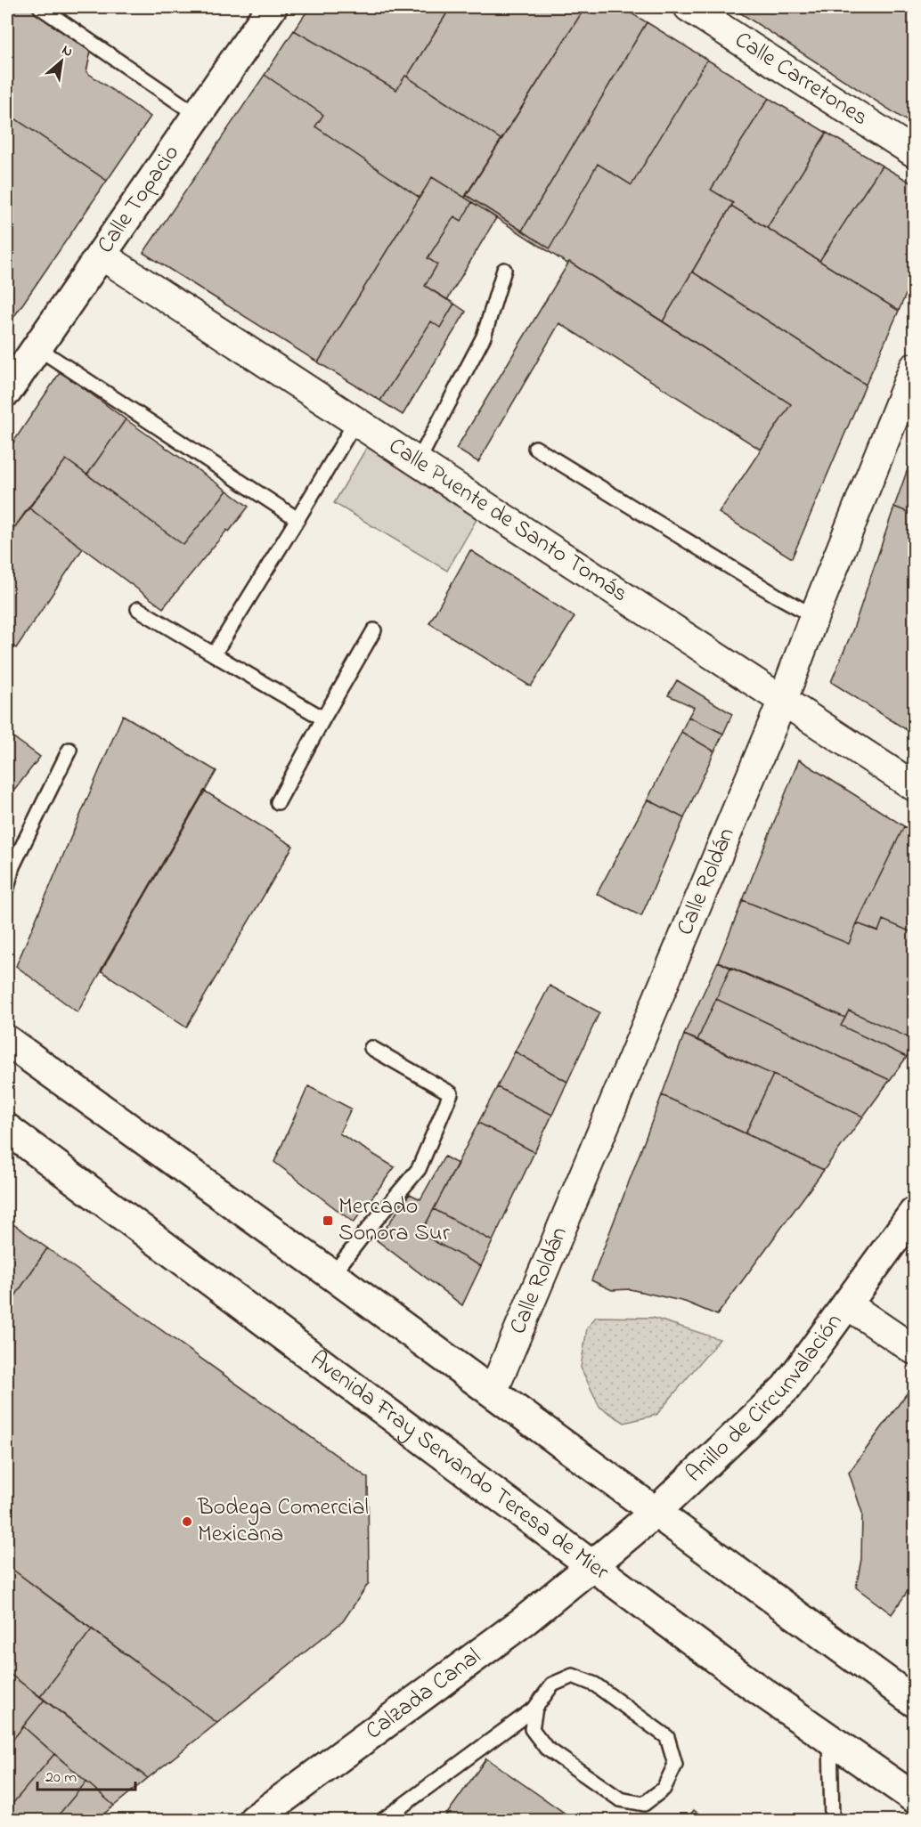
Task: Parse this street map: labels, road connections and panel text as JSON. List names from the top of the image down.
{
  "streets": {
    "main road": [
      "Calle Topacio",
      "Anillo de Circunvalación",
      "Avenida Fray Servando Teresa de Mier",
      "Calzada Canal"
    ],
    "street": ["Calle Carretones", "Calle Puente de Santo Tomás", "Calle Roldán"]
  },
  "crossings": [
    ["Calle Topacio", "Calle Puente de Santo Tomás"],
    ["Calle Puente de Santo Tomás", "Calle Roldán"],
    ["Anillo de Circunvalación", "Avenida Fray Servando Teresa de Mier"],
    ["Anillo de Circunvalación", "Calzada Canal"],
    ["Avenida Fray Servando Teresa de Mier", "Calzada Canal"]
  ],
  "places": {
    "transit": ["Mercado Sonora Sur"],
    "other": ["Bodega Comercial Mexicana"]
  },
  "scale_bar": "20 m",
  "north": "top right"
}
